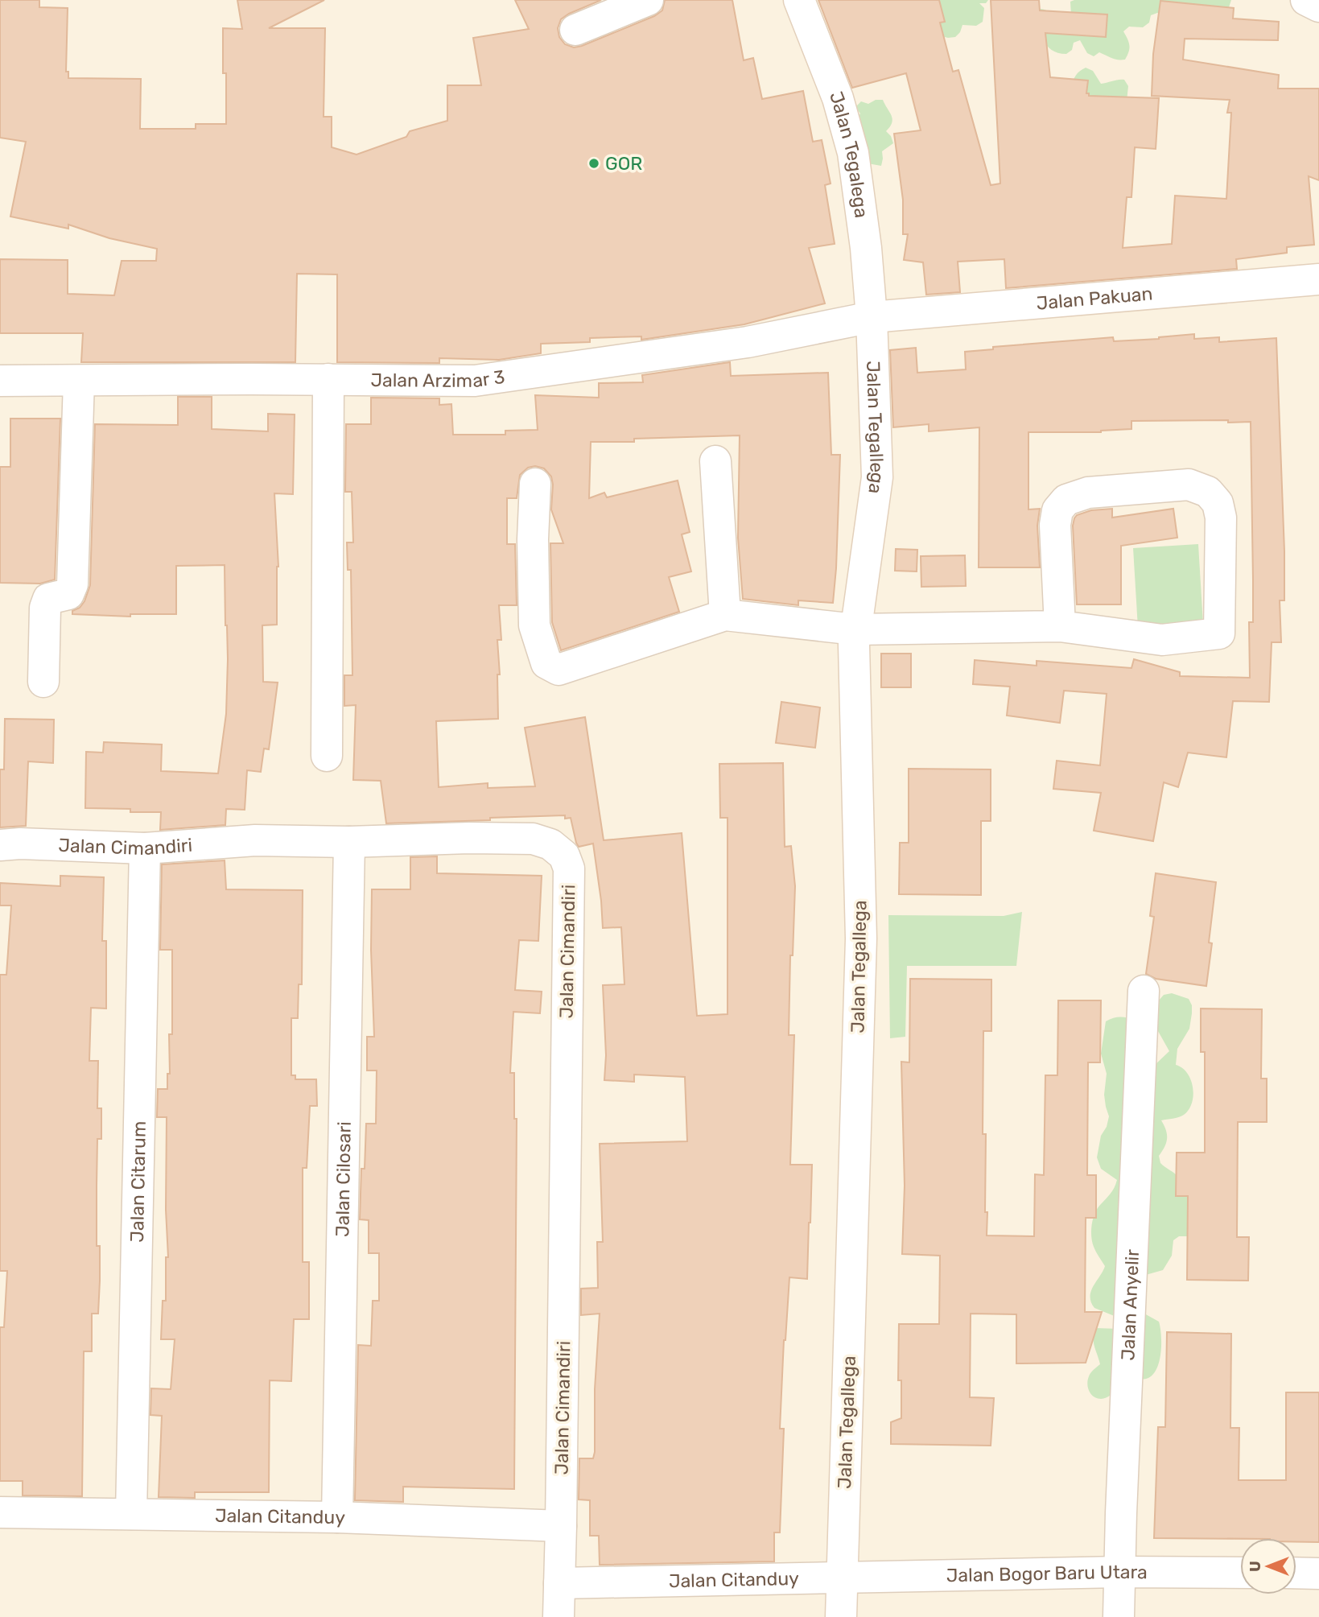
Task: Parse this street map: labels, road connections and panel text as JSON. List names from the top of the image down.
{
  "streets": {
    "street": [
      "Jalan Tegalega",
      "Jalan Pakuan",
      "Jalan Arzimar 3",
      "Jalan Tegallega",
      "Jalan Cimandiri",
      "Jalan Cilosari",
      "Jalan Citarum",
      "Jalan Anyelir",
      "Jalan Citanduy",
      "Jalan Bogor Baru Utara"
    ]
  },
  "crossings": [
    ["Jalan Tegalega", "Jalan Pakuan"],
    ["Jalan Tegalega", "Jalan Arzimar 3"],
    ["Jalan Tegalega", "Jalan Tegallega"],
    ["Jalan Pakuan", "Jalan Arzimar 3"],
    ["Jalan Pakuan", "Jalan Tegallega"],
    ["Jalan Arzimar 3", "Jalan Tegallega"],
    ["Jalan Tegallega", "Jalan Citanduy"],
    ["Jalan Tegallega", "Jalan Bogor Baru Utara"],
    ["Jalan Cimandiri", "Jalan Cilosari"],
    ["Jalan Cimandiri", "Jalan Citarum"],
    ["Jalan Cimandiri", "Jalan Citanduy"],
    ["Jalan Cilosari", "Jalan Citanduy"],
    ["Jalan Citarum", "Jalan Citanduy"],
    ["Jalan Anyelir", "Jalan Bogor Baru Utara"],
    ["Jalan Citanduy", "Jalan Bogor Baru Utara"]
  ],
  "places": ["GOR"],
  "north": "left"
}
